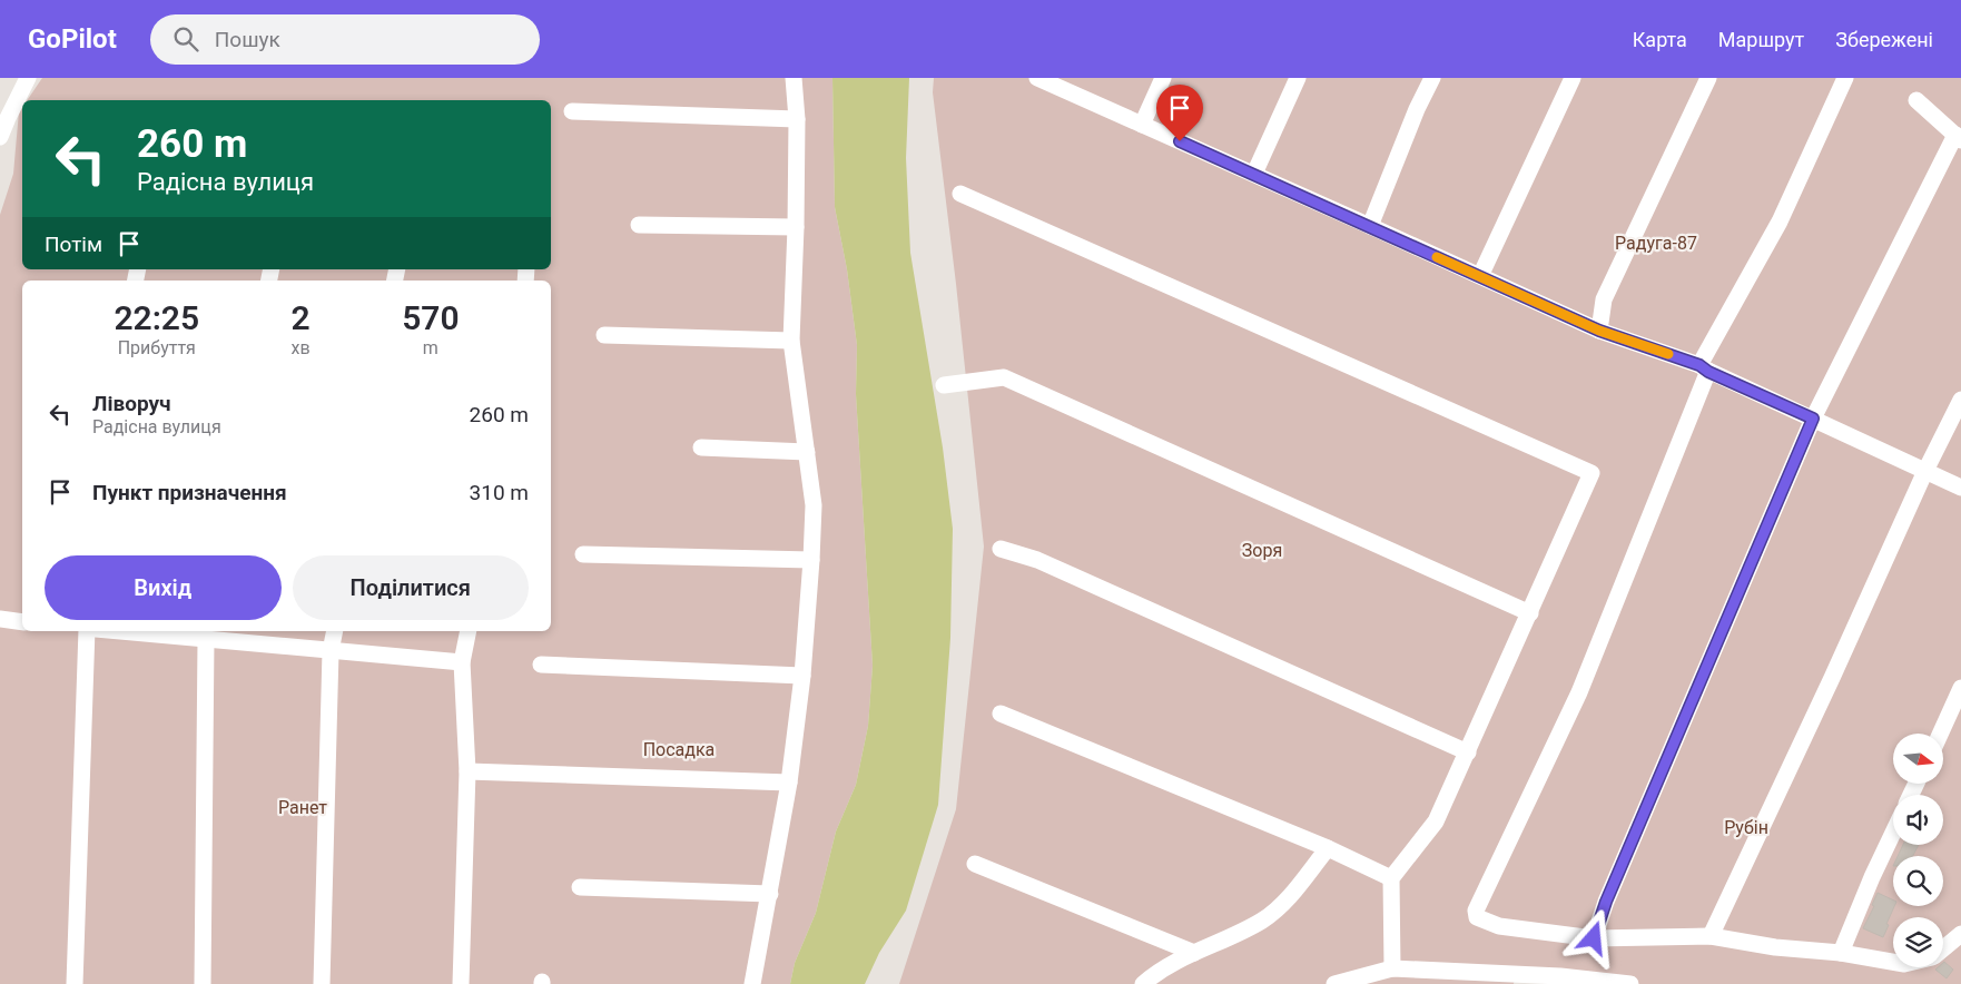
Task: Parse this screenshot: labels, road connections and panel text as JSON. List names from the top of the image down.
{
  "parks": [
    "Радуга-87",
    "Зоря",
    "Посадка",
    "Ранет",
    "Рубін"
  ],
  "north": "right",
  "page": {
    "header": "GoPilot",
    "search": "Пошук",
    "nav": ["Карта", "Маршрут", "Збережені"],
    "turn": ["260 m", "Радісна вулиця"],
    "then": "Потім",
    "eta": [
      "22:25",
      "Прибуття",
      "2",
      "хв",
      "570",
      "m"
    ],
    "list": [
      {
        "name": "Ліворуч",
        "note": "Радісна вулиця",
        "value": "260 m"
      },
      {
        "name": "Пункт призначення",
        "value": "310 m"
      }
    ],
    "buttons": ["Вихід", "Поділитися"]
  }
}
